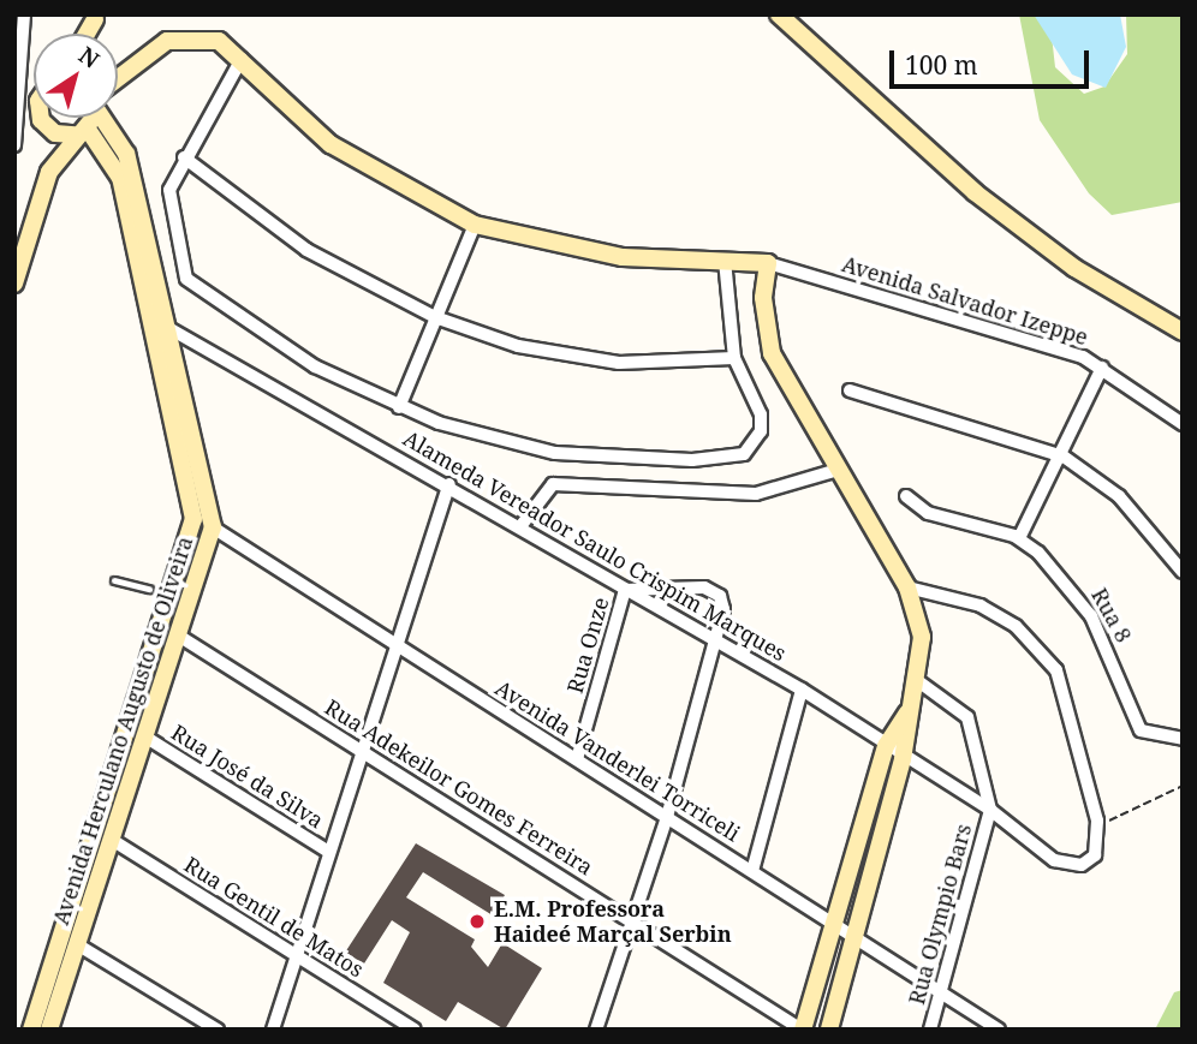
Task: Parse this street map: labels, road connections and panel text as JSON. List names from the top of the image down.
{
  "streets": {
    "street": [
      "Avenida Salvador Izeppe",
      "Alameda Vereador Saulo Crispim Marques",
      "Rua 8",
      "Rua Onze",
      "Avenida Herculano Augusto de Oliveira",
      "Avenida Vanderlei Torriceli",
      "Rua José da Silva",
      "Rua Adekeilor Gomes Ferreira",
      "Rua Olympio Bars",
      "Rua Gentil de Matos"
    ]
  },
  "crossings": [
    ["Alameda Vereador Saulo Crispim Marques", "Rua Onze"],
    ["Alameda Vereador Saulo Crispim Marques", "Avenida Herculano Augusto de Oliveira"],
    ["Alameda Vereador Saulo Crispim Marques", "Rua Olympio Bars"],
    ["Rua Onze", "Avenida Vanderlei Torriceli"],
    ["Avenida Herculano Augusto de Oliveira", "Avenida Vanderlei Torriceli"],
    ["Avenida Herculano Augusto de Oliveira", "Rua José da Silva"],
    ["Avenida Herculano Augusto de Oliveira", "Rua Adekeilor Gomes Ferreira"],
    ["Avenida Herculano Augusto de Oliveira", "Rua Gentil de Matos"],
    ["Avenida Vanderlei Torriceli", "Rua Olympio Bars"]
  ],
  "places": ["E.M. Professora Haideé Marçal Serbin"],
  "scale_bar": "100 m",
  "north": "top right"
}
